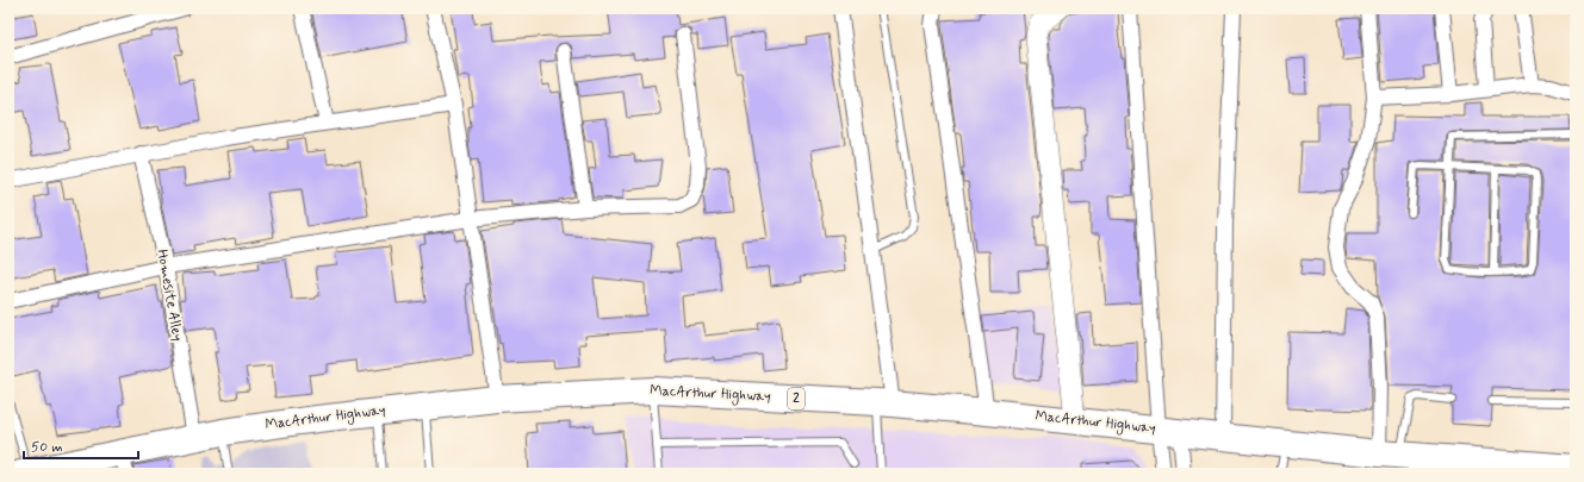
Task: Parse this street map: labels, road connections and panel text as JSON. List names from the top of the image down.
{
  "streets": {
    "highway": ["MacArthur Highway", "2"],
    "street": ["Homesite Alley"]
  },
  "crossings": [
    ["Homesite Alley", "MacArthur Highway"]
  ],
  "scale_bar": "50 m"
}
